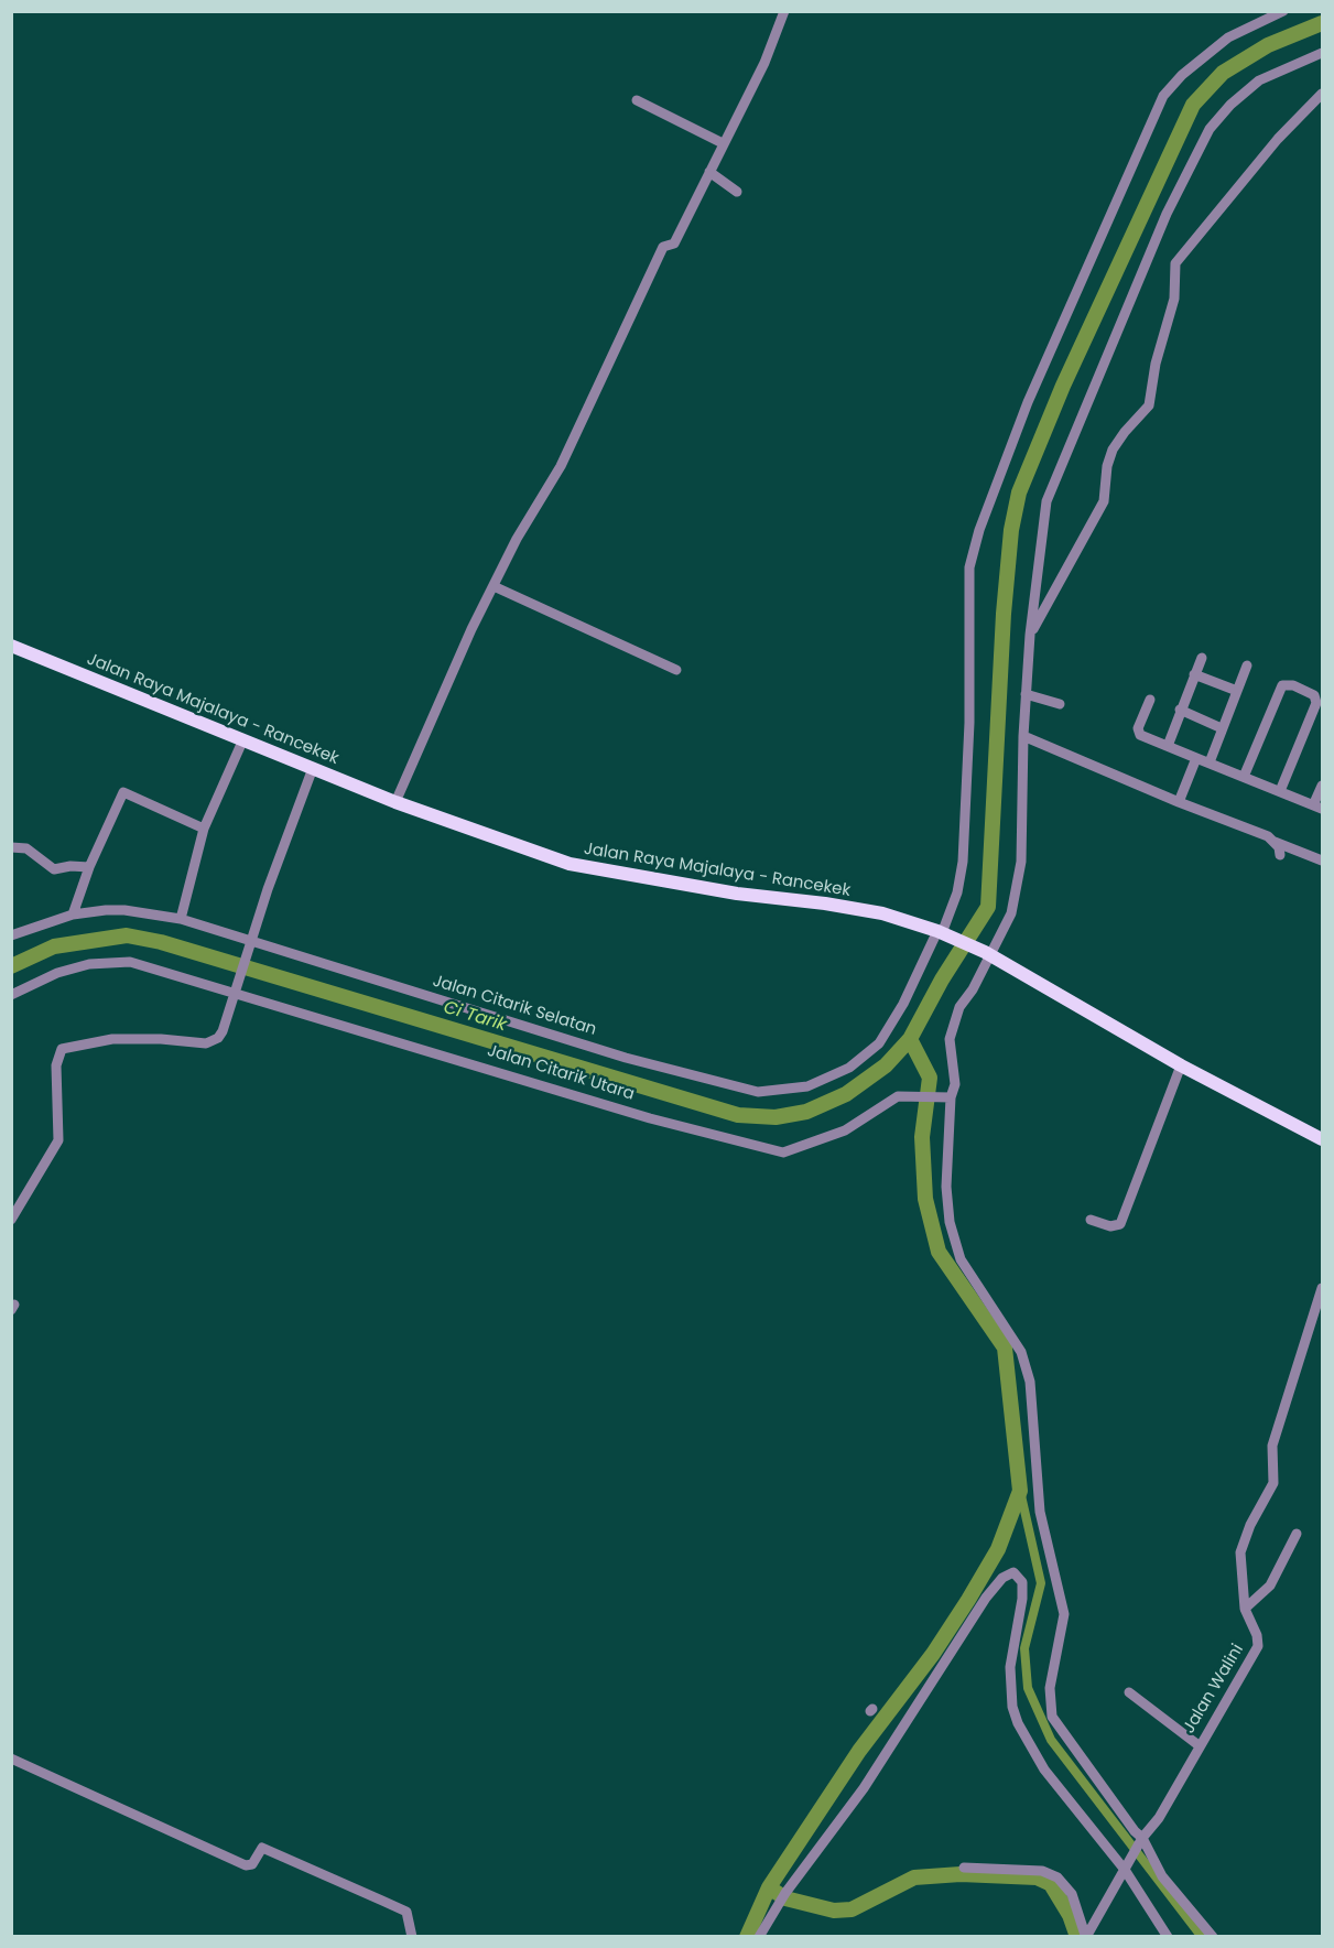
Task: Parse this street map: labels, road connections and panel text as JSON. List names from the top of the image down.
{
  "streets": {
    "main road": ["Jalan Raya Majalaya - Rancekek"],
    "street": ["Jalan Citarik Selatan", "Jalan Citarik Utara", "Jalan Walini"]
  },
  "crossings": [
    ["Jalan Raya Majalaya - Rancekek", "Jalan Citarik Selatan"]
  ],
  "water": ["Ci Tarik"]
}
